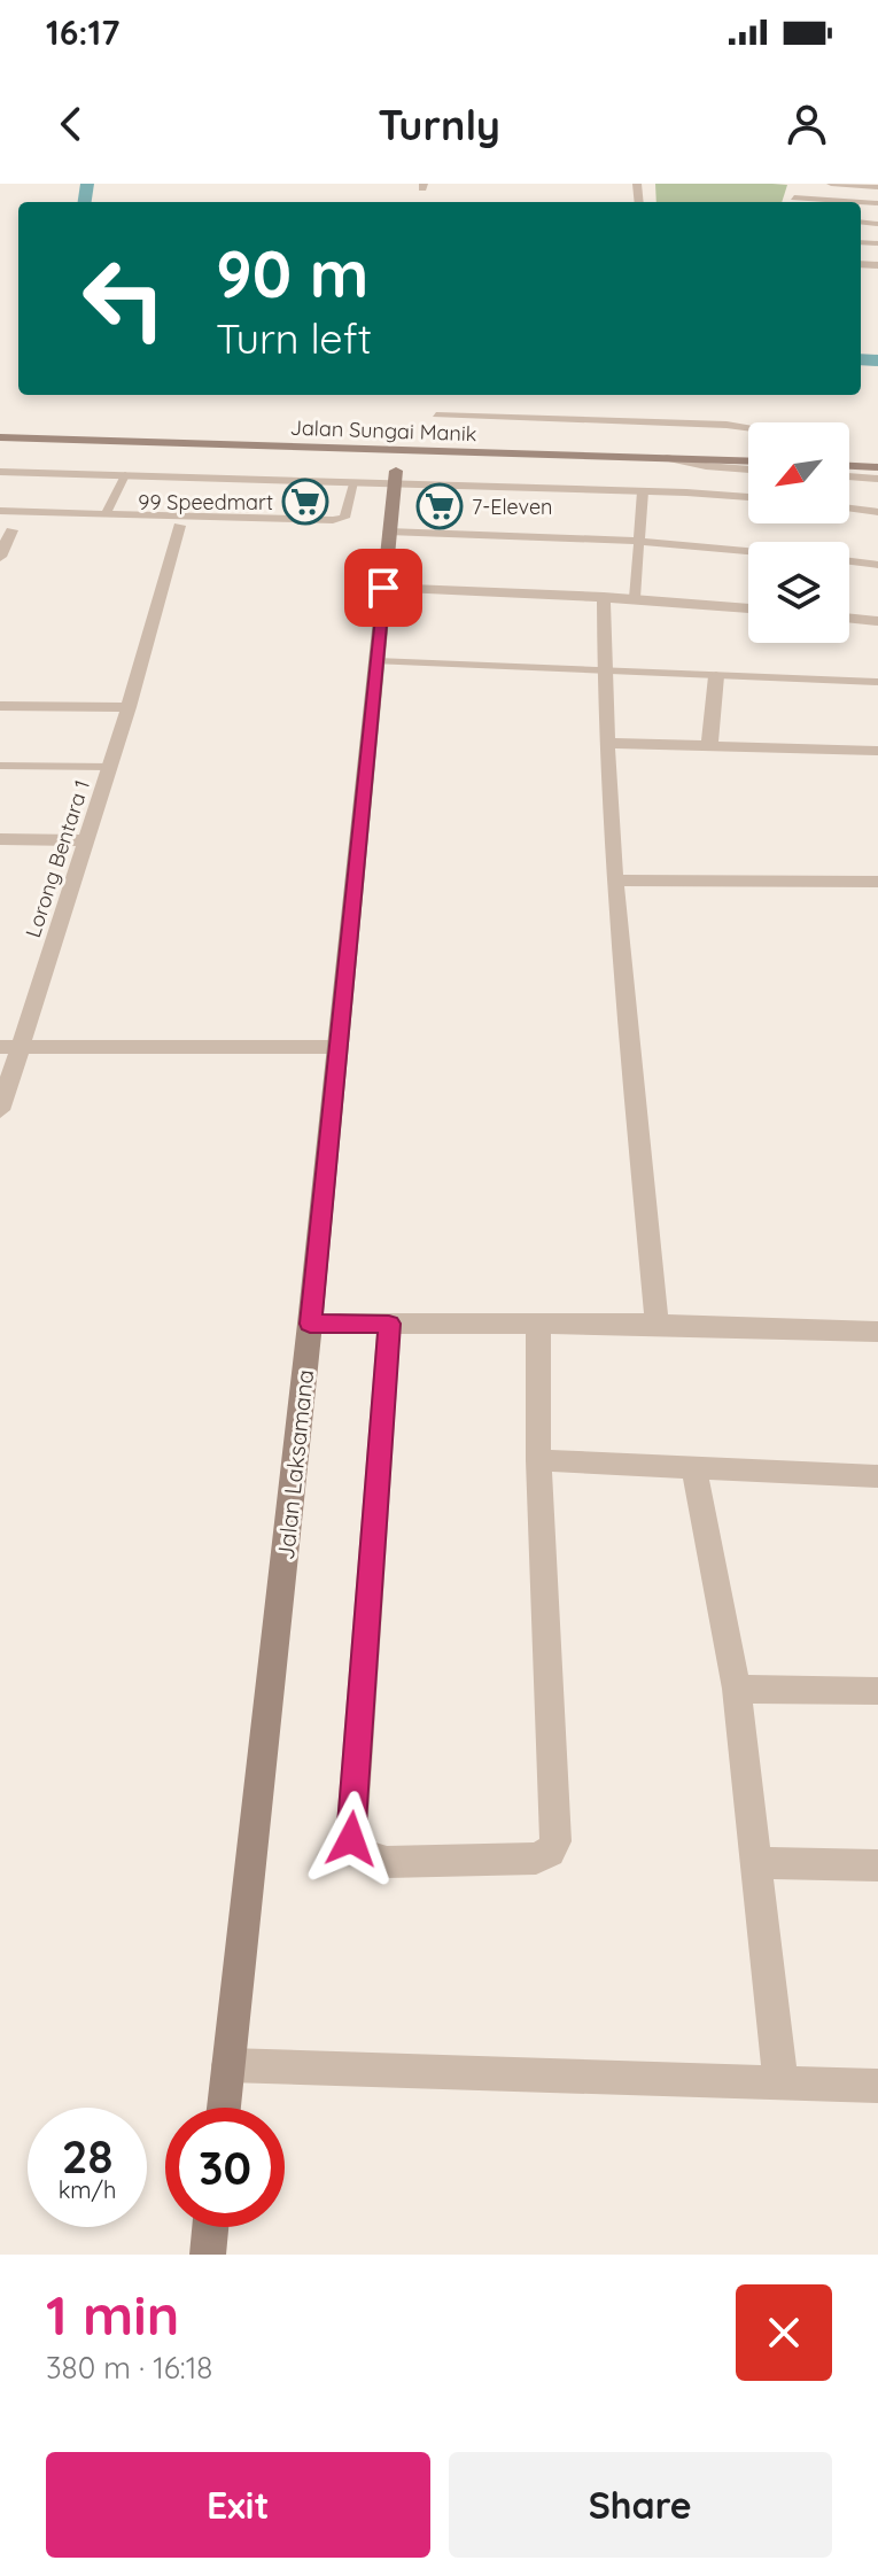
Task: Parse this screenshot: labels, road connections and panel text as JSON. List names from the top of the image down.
{
  "streets": {
    "main road": ["Jalan Sungai Manik", "Jalan Laksamana"],
    "street": ["Lorong Bentara 1"]
  },
  "places": {
    "supermarket": ["99 Speedmart", "7-Eleven"]
  },
  "north": "bottom left",
  "page": {
    "status": "16:17",
    "header": "Turnly",
    "turn": ["90 m", "Turn left"],
    "speed": "28 km/h",
    "limit": "30",
    "heading": ["1 min", "380 m · 16:18"],
    "buttons": ["Exit", "Share"]
  }
}
